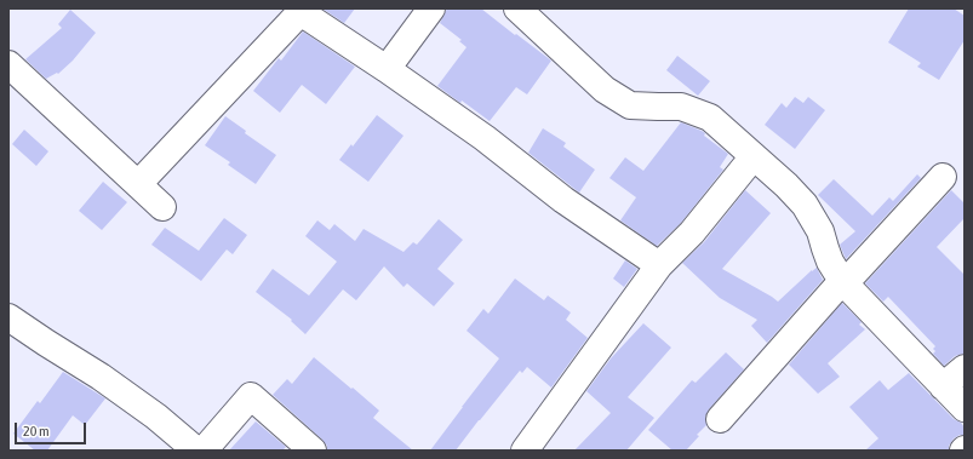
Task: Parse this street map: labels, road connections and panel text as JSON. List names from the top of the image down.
{
  "scale_bar": "20 m"
}
